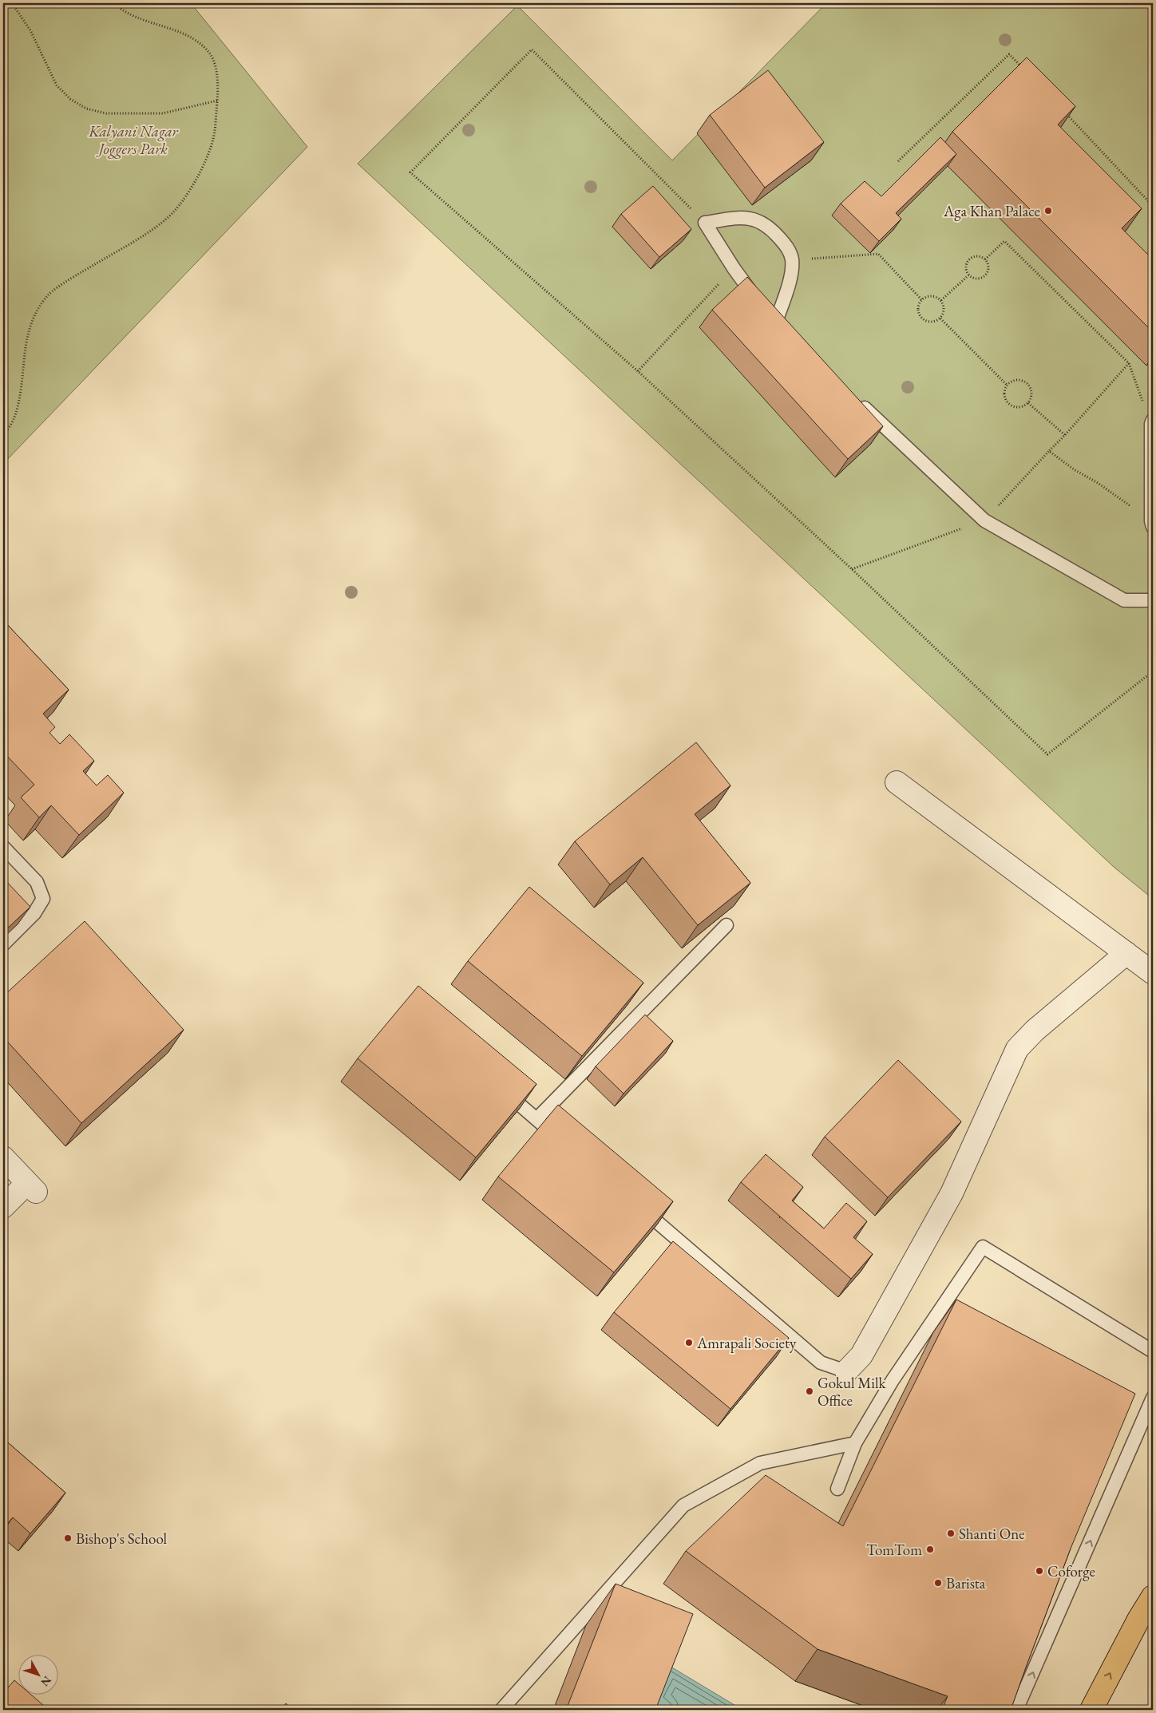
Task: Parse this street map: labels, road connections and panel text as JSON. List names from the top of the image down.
{
  "parks": ["Kalyani Nagar Joggers Park"],
  "places": [
    "Aga Khan Palace",
    "Amrapali Society",
    "Gokul Milk Office",
    "Shanti One",
    "Bishop's School",
    "TomTom",
    "Coforge",
    "Barista"
  ],
  "north": "bottom right"
}
